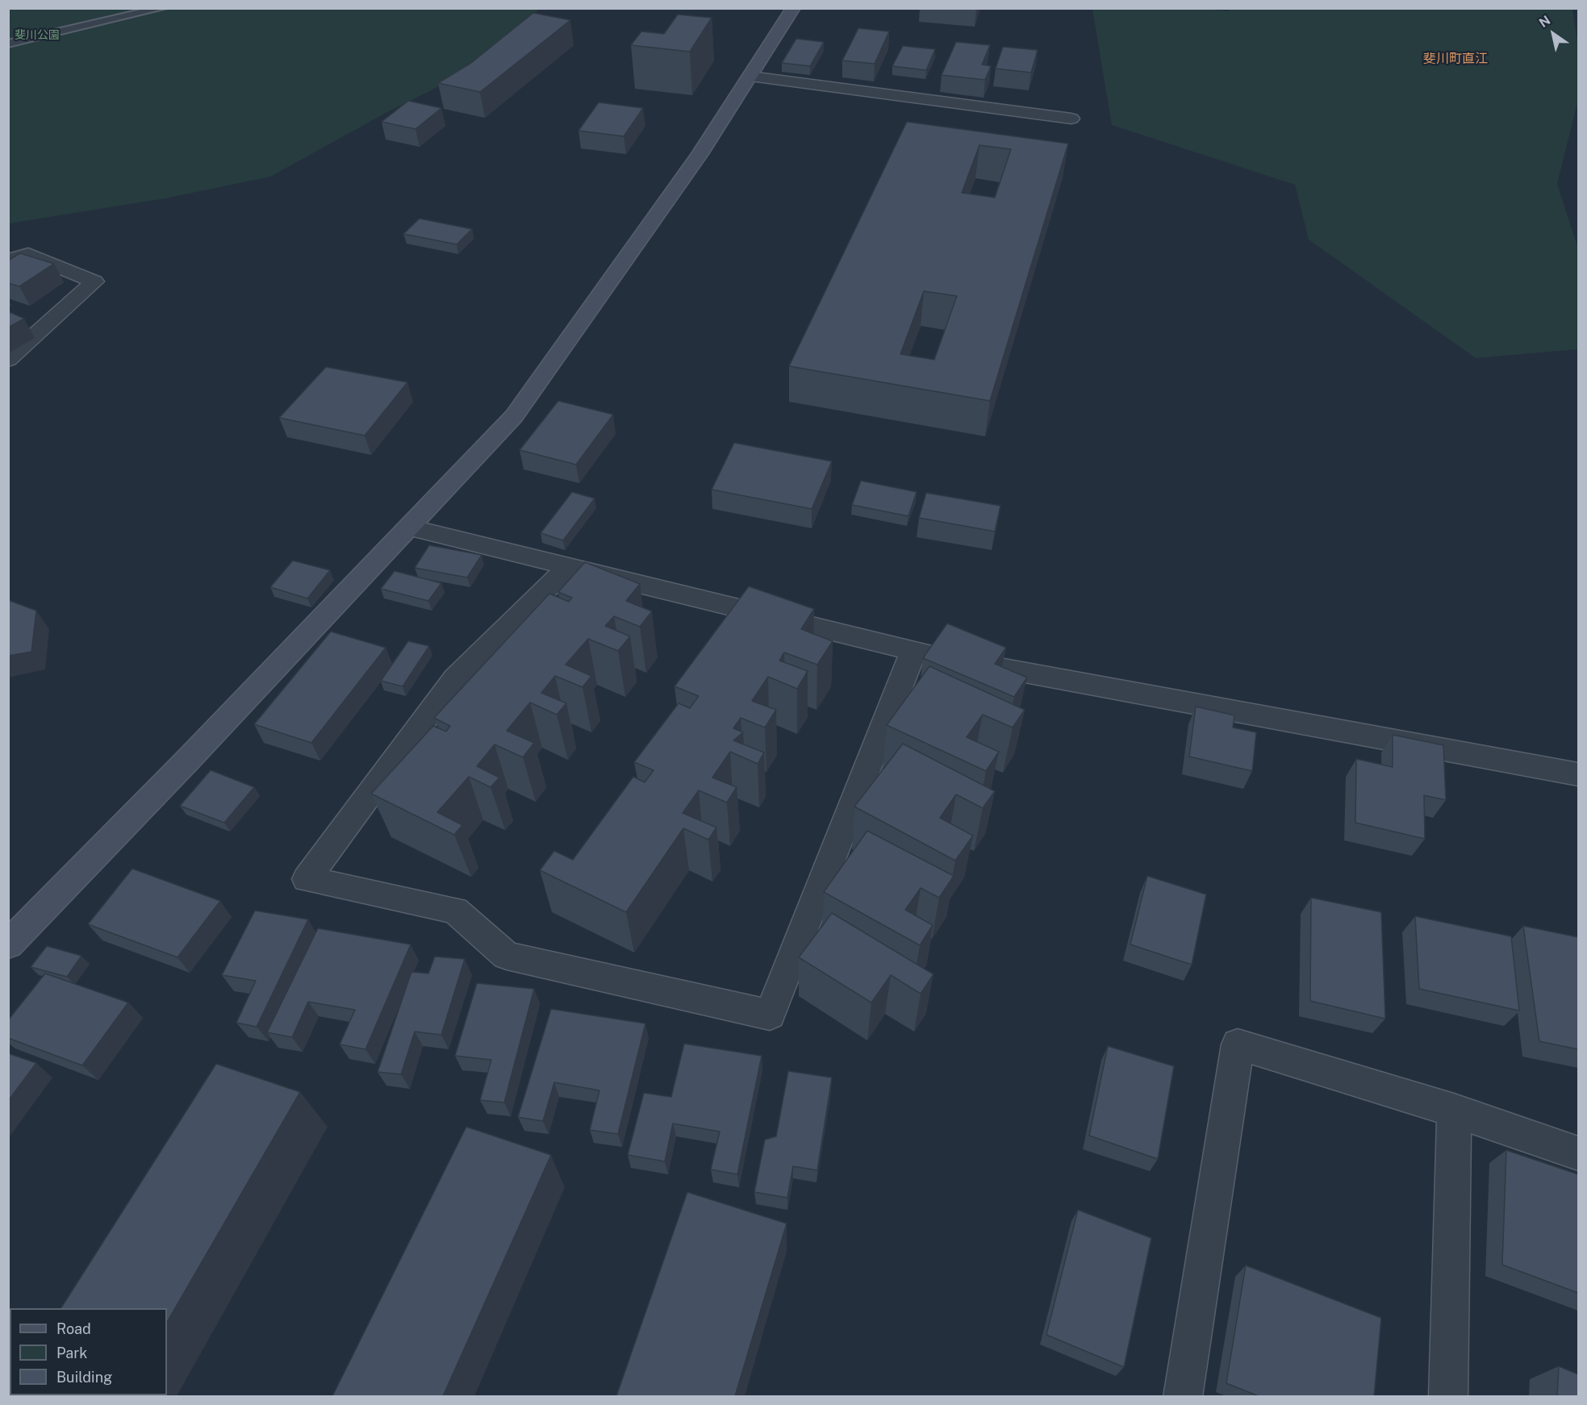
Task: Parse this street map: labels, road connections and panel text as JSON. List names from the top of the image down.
{
  "districts": ["斐川町直江"],
  "parks": ["斐川公園"],
  "legend": ["Road", "Park", "Building"],
  "north": "top left"
}
